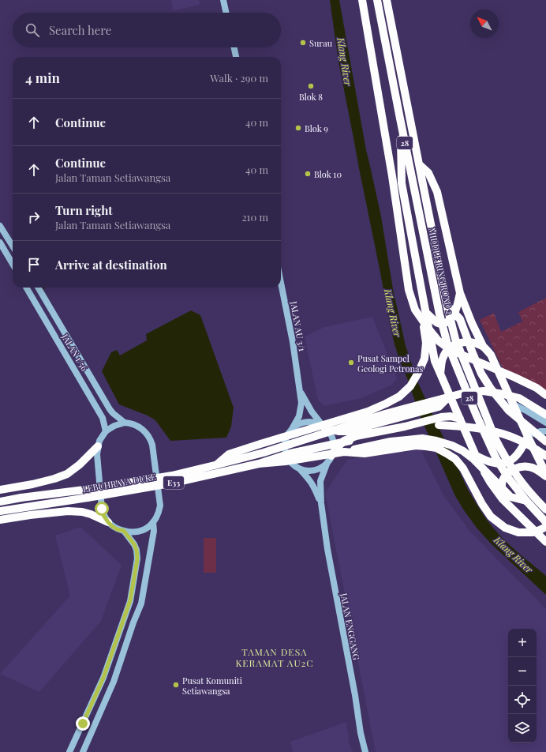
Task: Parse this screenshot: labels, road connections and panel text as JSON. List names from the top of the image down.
{
  "streets": {
    "highway": [
      "28",
      "MIDDLE RING ROAD 2",
      "LEBUHRAYA DUKE",
      "E33"
    ],
    "main road": ["JALAN AU 3/1", "JALAN 1/56", "JALAN ENGGANG"]
  },
  "crossings": [
    ["JALAN AU 3/1", "JALAN ENGGANG"]
  ],
  "districts": ["TAMAN DESA KERAMAT AU2C"],
  "water": ["Klang River"],
  "places": [
    "Surau",
    "Blok 8",
    "Blok 9",
    "Blok 10",
    "Pusat Sampel Geologi Petronas",
    "Pusat Komuniti Setiawangsa"
  ],
  "north": "top left",
  "page": {
    "search": "Search here",
    "heading": ["4 min", "Walk · 290 m"],
    "list": [
      ["Continue", "40 m"],
      ["Continue", "Jalan Taman Setiawangsa", "40 m"],
      ["Turn right", "Jalan Taman Setiawangsa", "210 m"],
      "Arrive at destination"
    ],
    "map_buttons": ["+", "−"]
  }
}
